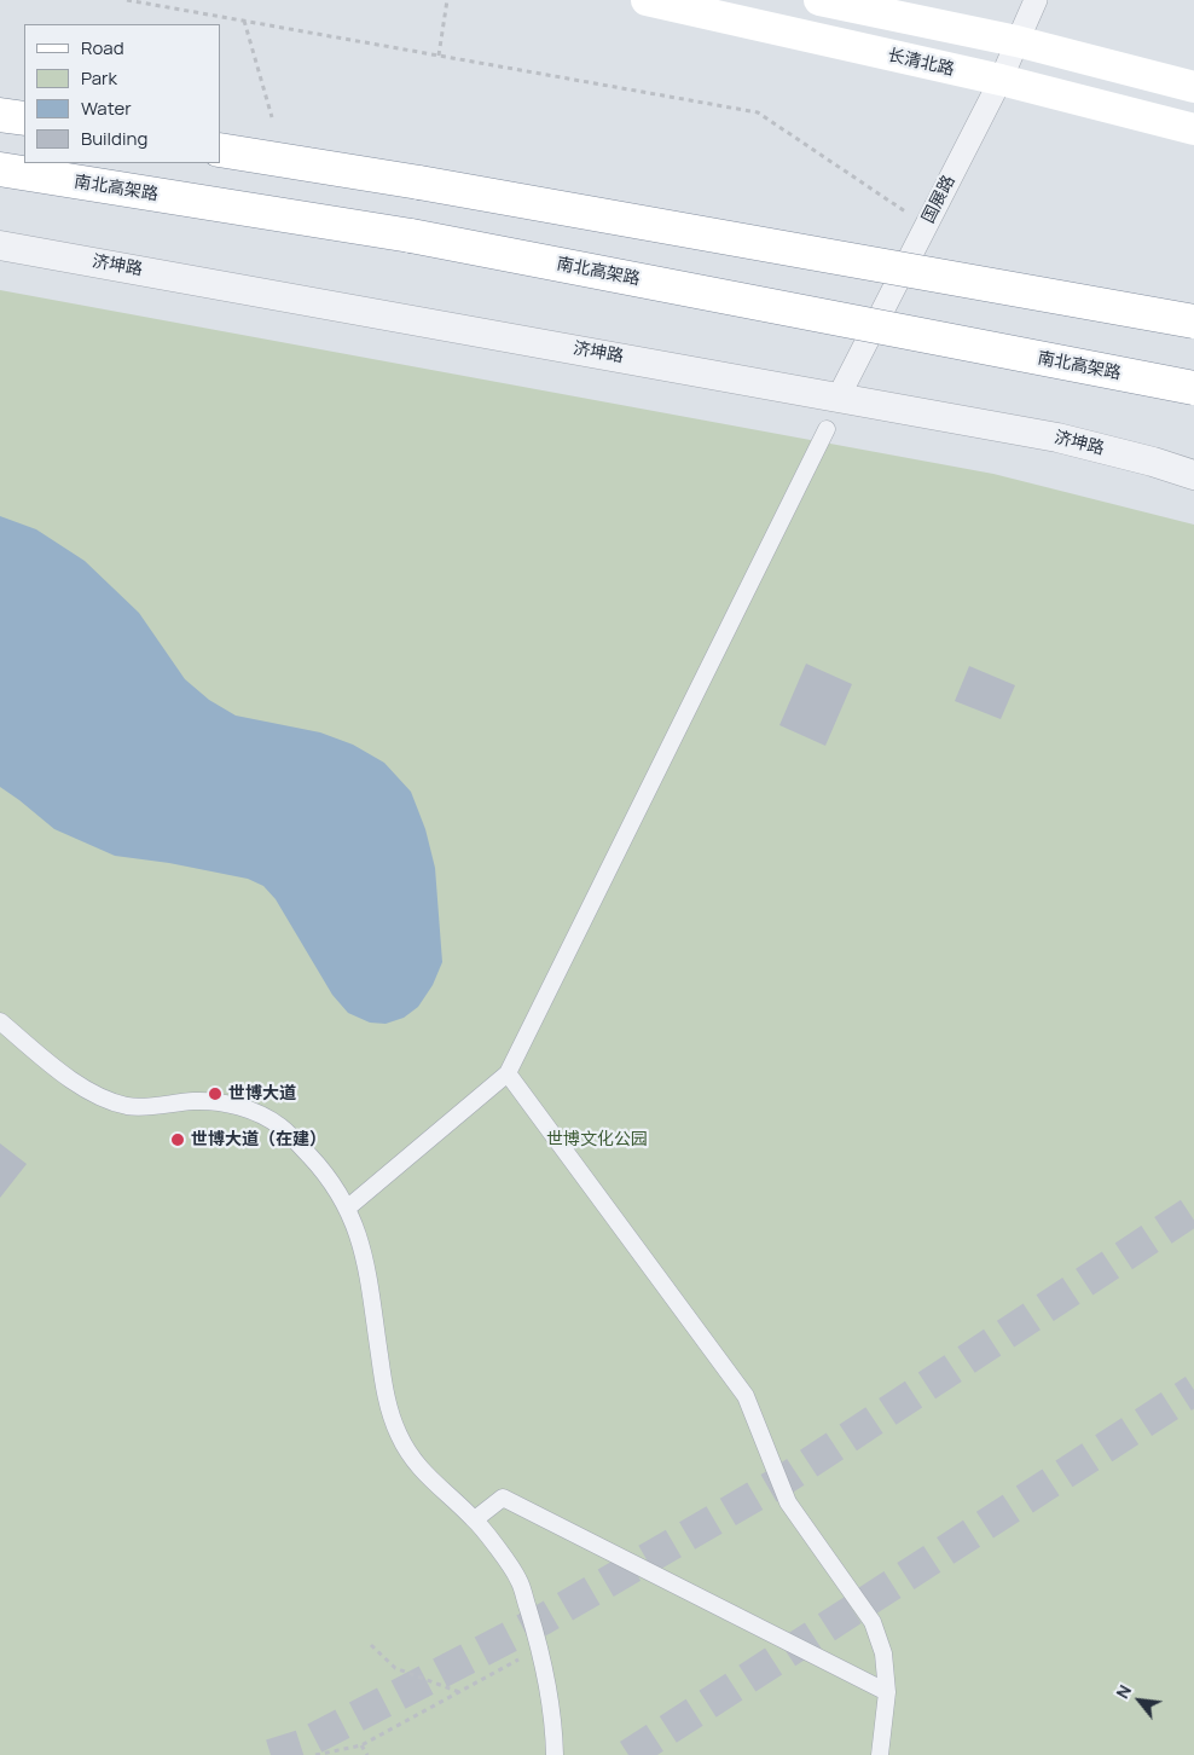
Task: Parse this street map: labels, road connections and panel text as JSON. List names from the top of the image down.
{
  "streets": {
    "highway": ["南北高架路"],
    "main road": ["长清北路"],
    "street": ["国展路", "济坤路"]
  },
  "crossings": [
    ["长清北路", "国展路"],
    ["国展路", "济坤路"]
  ],
  "parks": ["世博文化公园"],
  "places": ["世博大道", "世博大道（在建）"],
  "legend": [
    "Road",
    "Park",
    "Water",
    "Building"
  ],
  "north": "top left"
}
